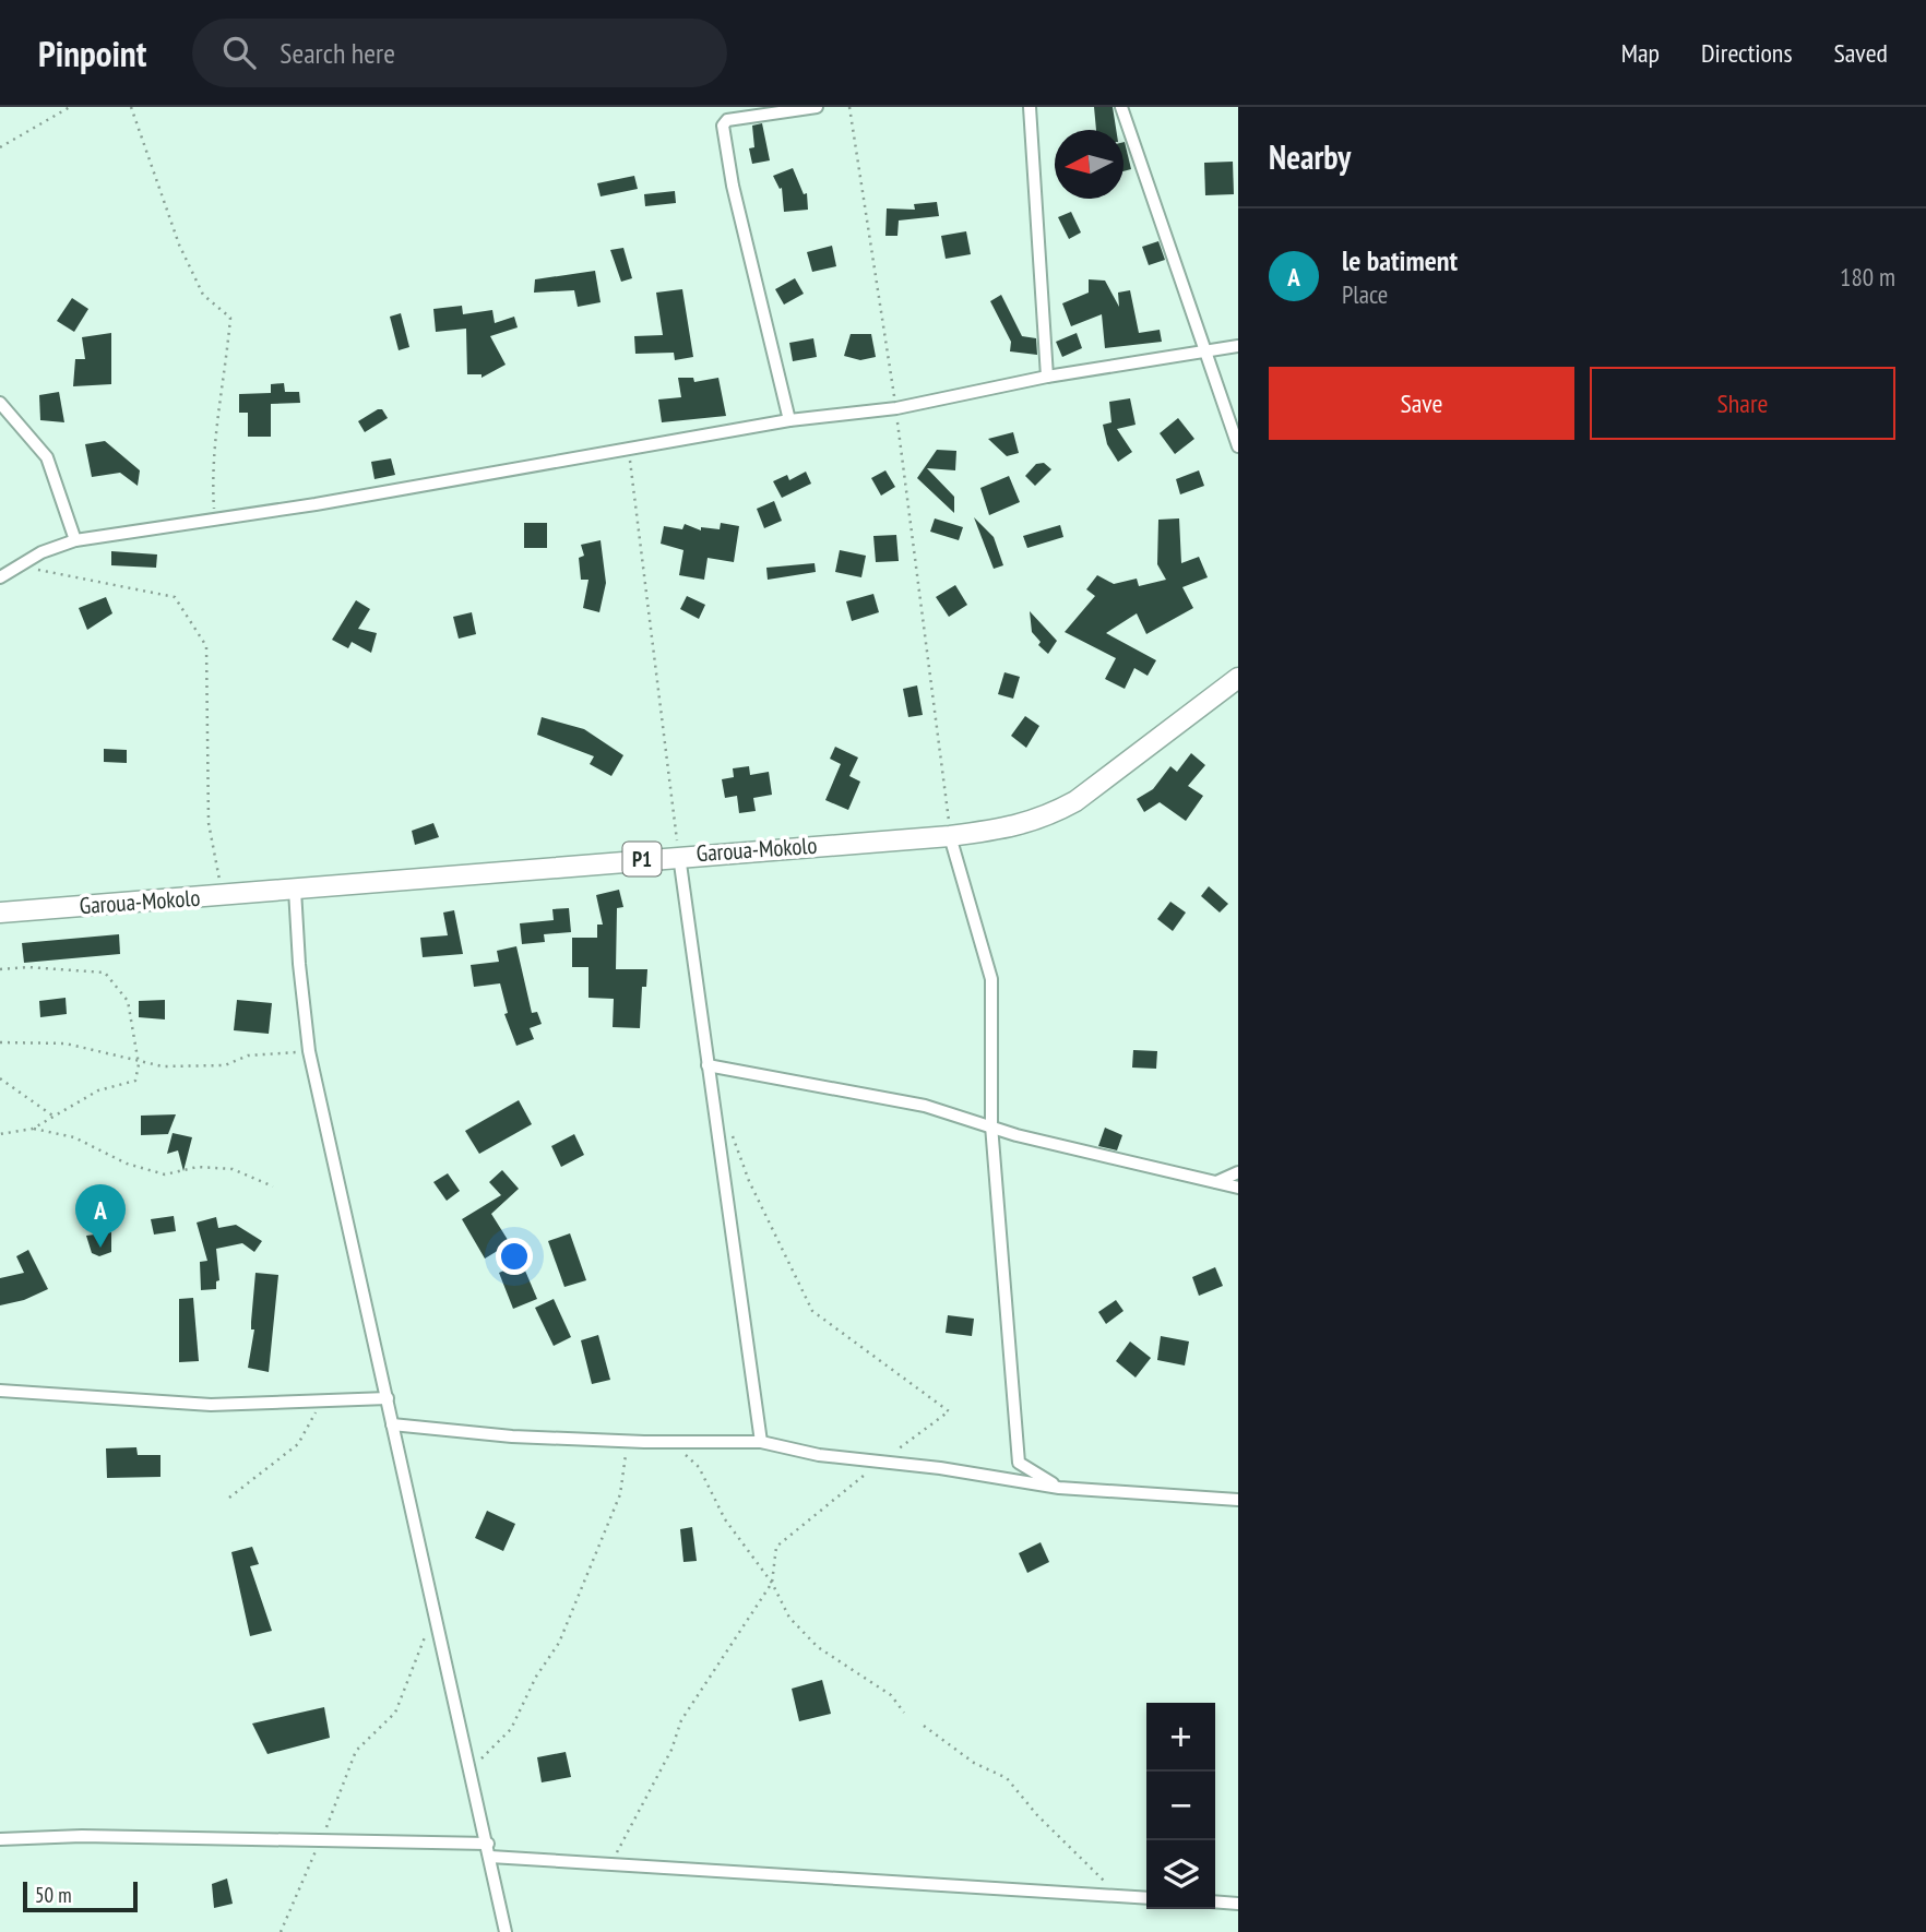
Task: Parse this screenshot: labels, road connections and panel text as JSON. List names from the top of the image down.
{
  "streets": {
    "main road": ["Garoua-Mokolo", "P1"]
  },
  "scale_bar": "50 m",
  "north": "left",
  "page": {
    "header": "Pinpoint",
    "search": "Search here",
    "nav": ["Map", "Directions", "Saved"],
    "heading": "Nearby",
    "list": [
      {
        "mark": "A",
        "name": "le batiment",
        "note": "Place",
        "value": "180 m"
      }
    ],
    "buttons": ["Save", "Share"],
    "pins": "A",
    "map_buttons": ["+", "−"],
    "scale": "50 m"
  }
}
